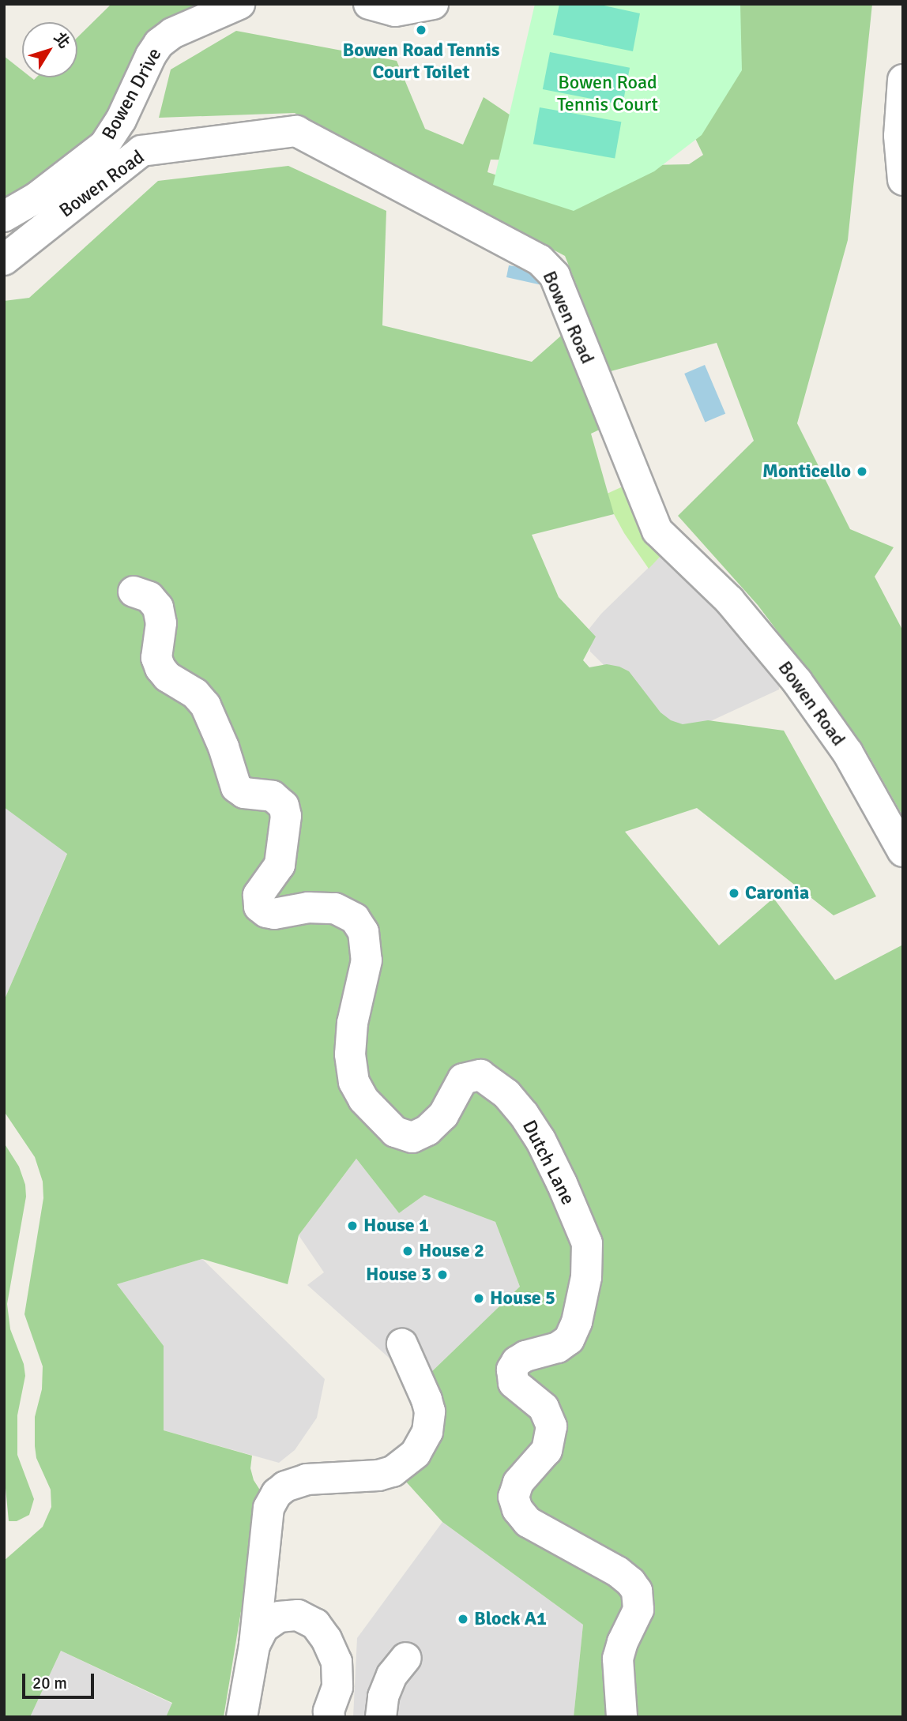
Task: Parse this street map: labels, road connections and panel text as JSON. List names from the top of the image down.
{
  "streets": {
    "street": ["Bowen Drive", "Bowen Road", "Dutch Lane"]
  },
  "parks": ["Bowen Road Tennis Court"],
  "places": [
    "Bowen Road Tennis Court Toilet",
    "Monticello",
    "Caronia",
    "House 1",
    "House 2",
    "House 3",
    "House 5",
    "Block A1"
  ],
  "scale_bar": "20 m",
  "north": "top right"
}
